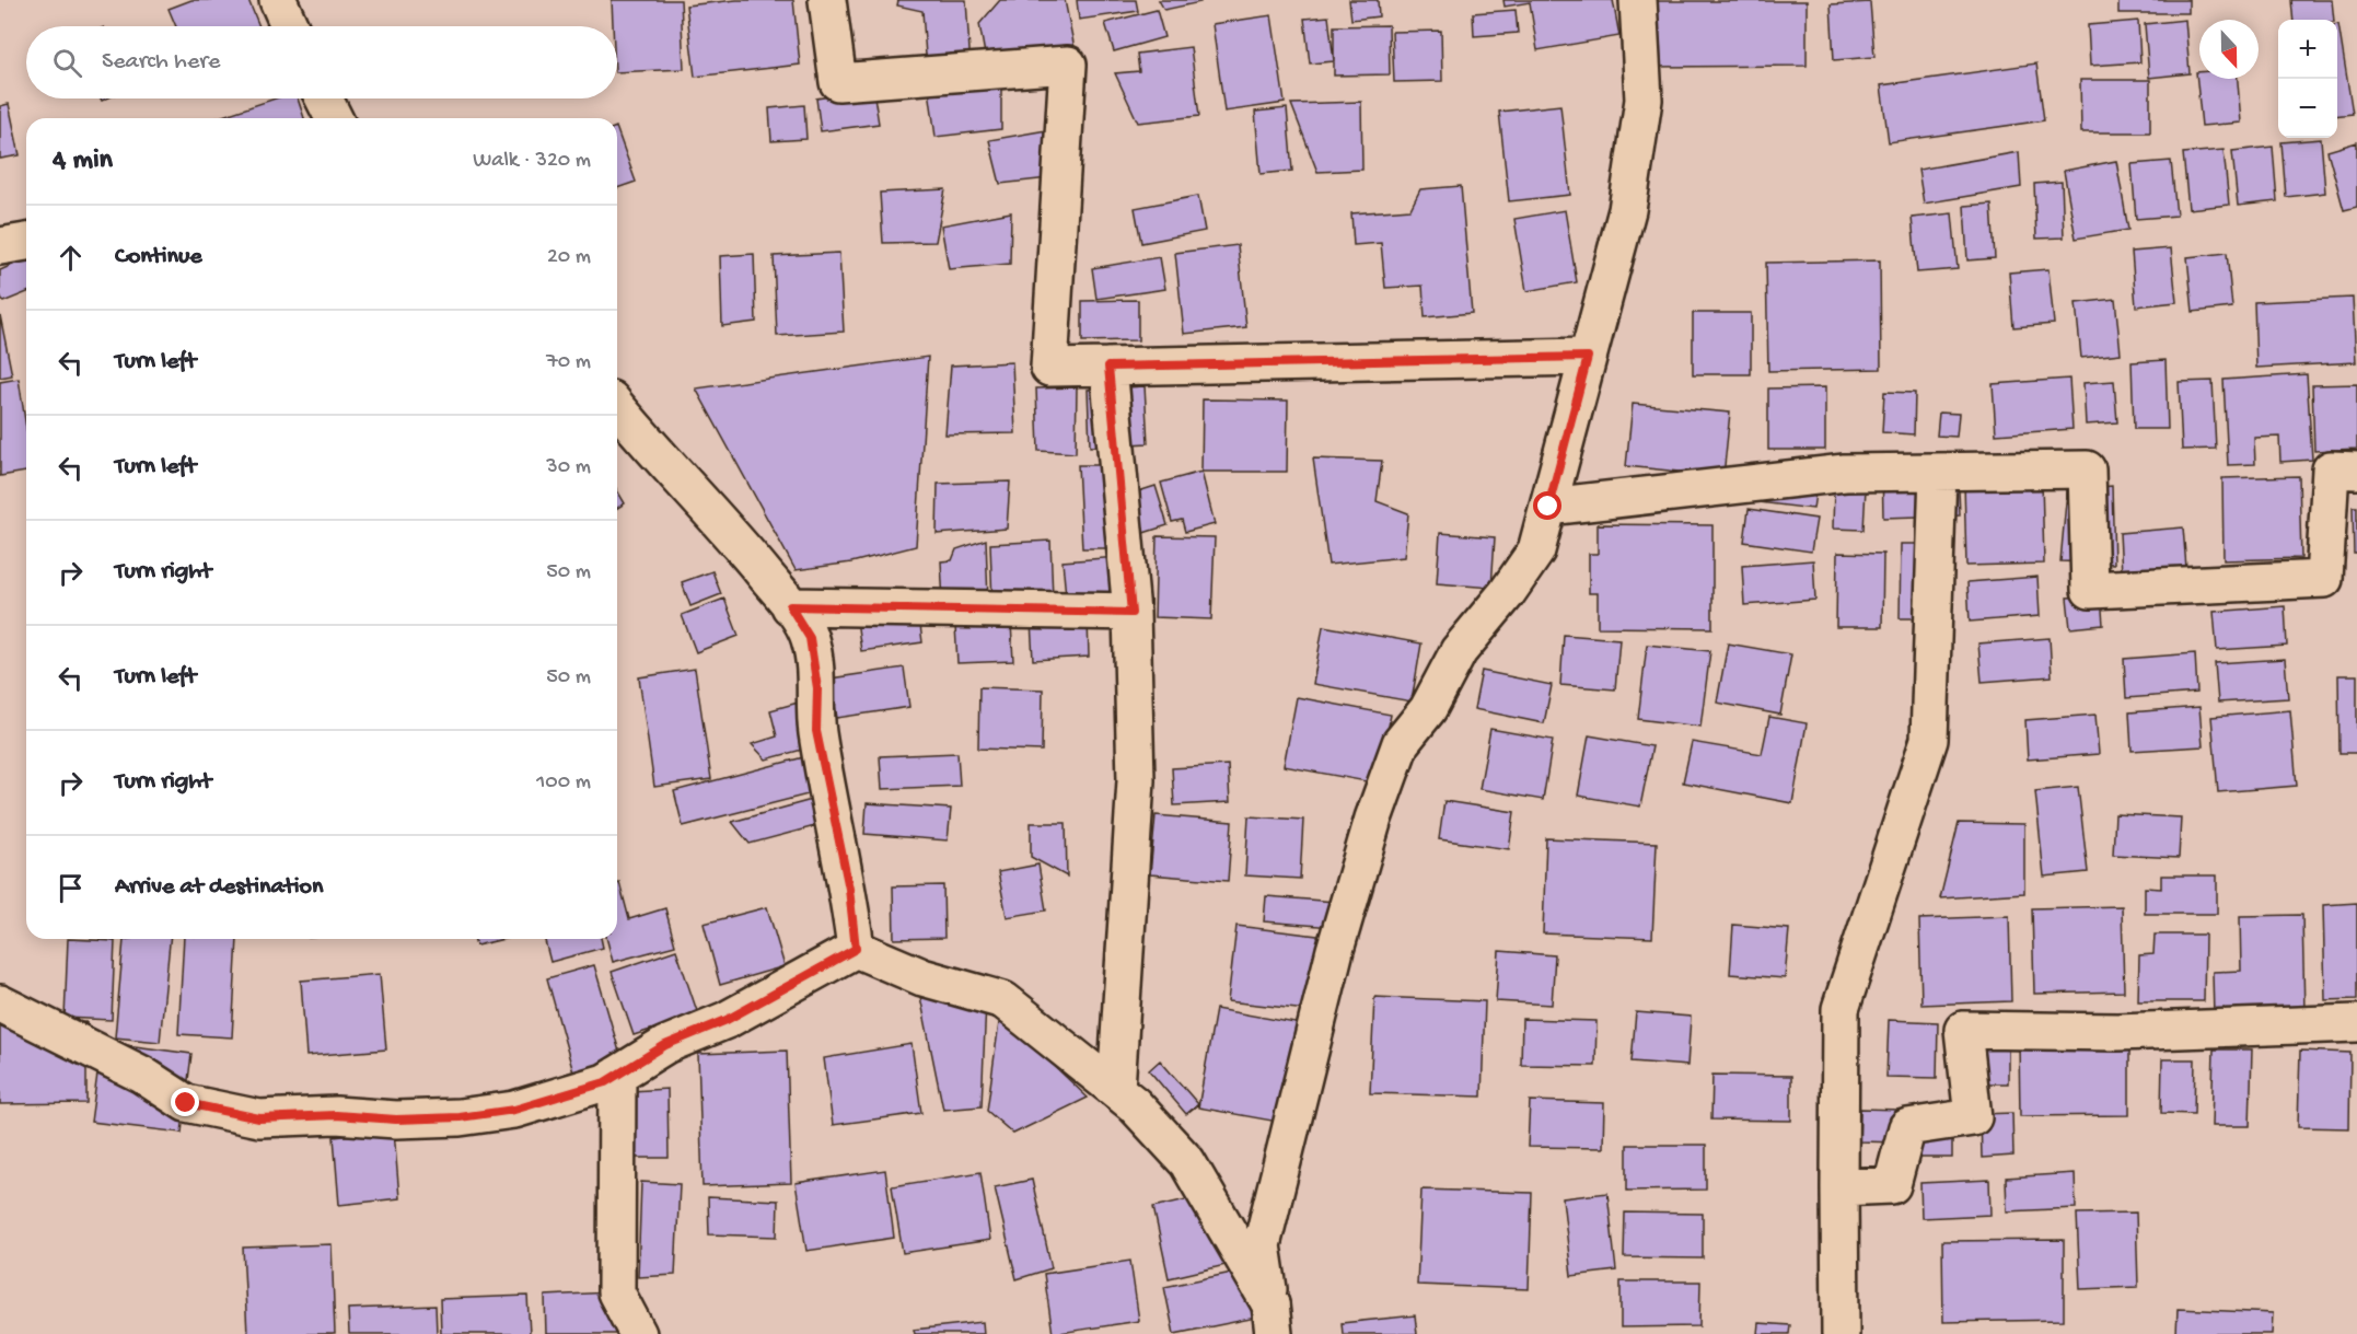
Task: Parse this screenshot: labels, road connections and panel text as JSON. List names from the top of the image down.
{
  "north": "bottom",
  "page": {
    "map_buttons": ["+", "−"],
    "search": "Search here",
    "heading": ["4 min", "Walk · 320 m"],
    "list": [
      ["Continue", "20 m"],
      ["Turn left", "70 m"],
      ["Turn left", "30 m"],
      ["Turn right", "50 m"],
      ["Turn left", "50 m"],
      ["Turn right", "100 m"],
      "Arrive at destination"
    ]
  }
}
